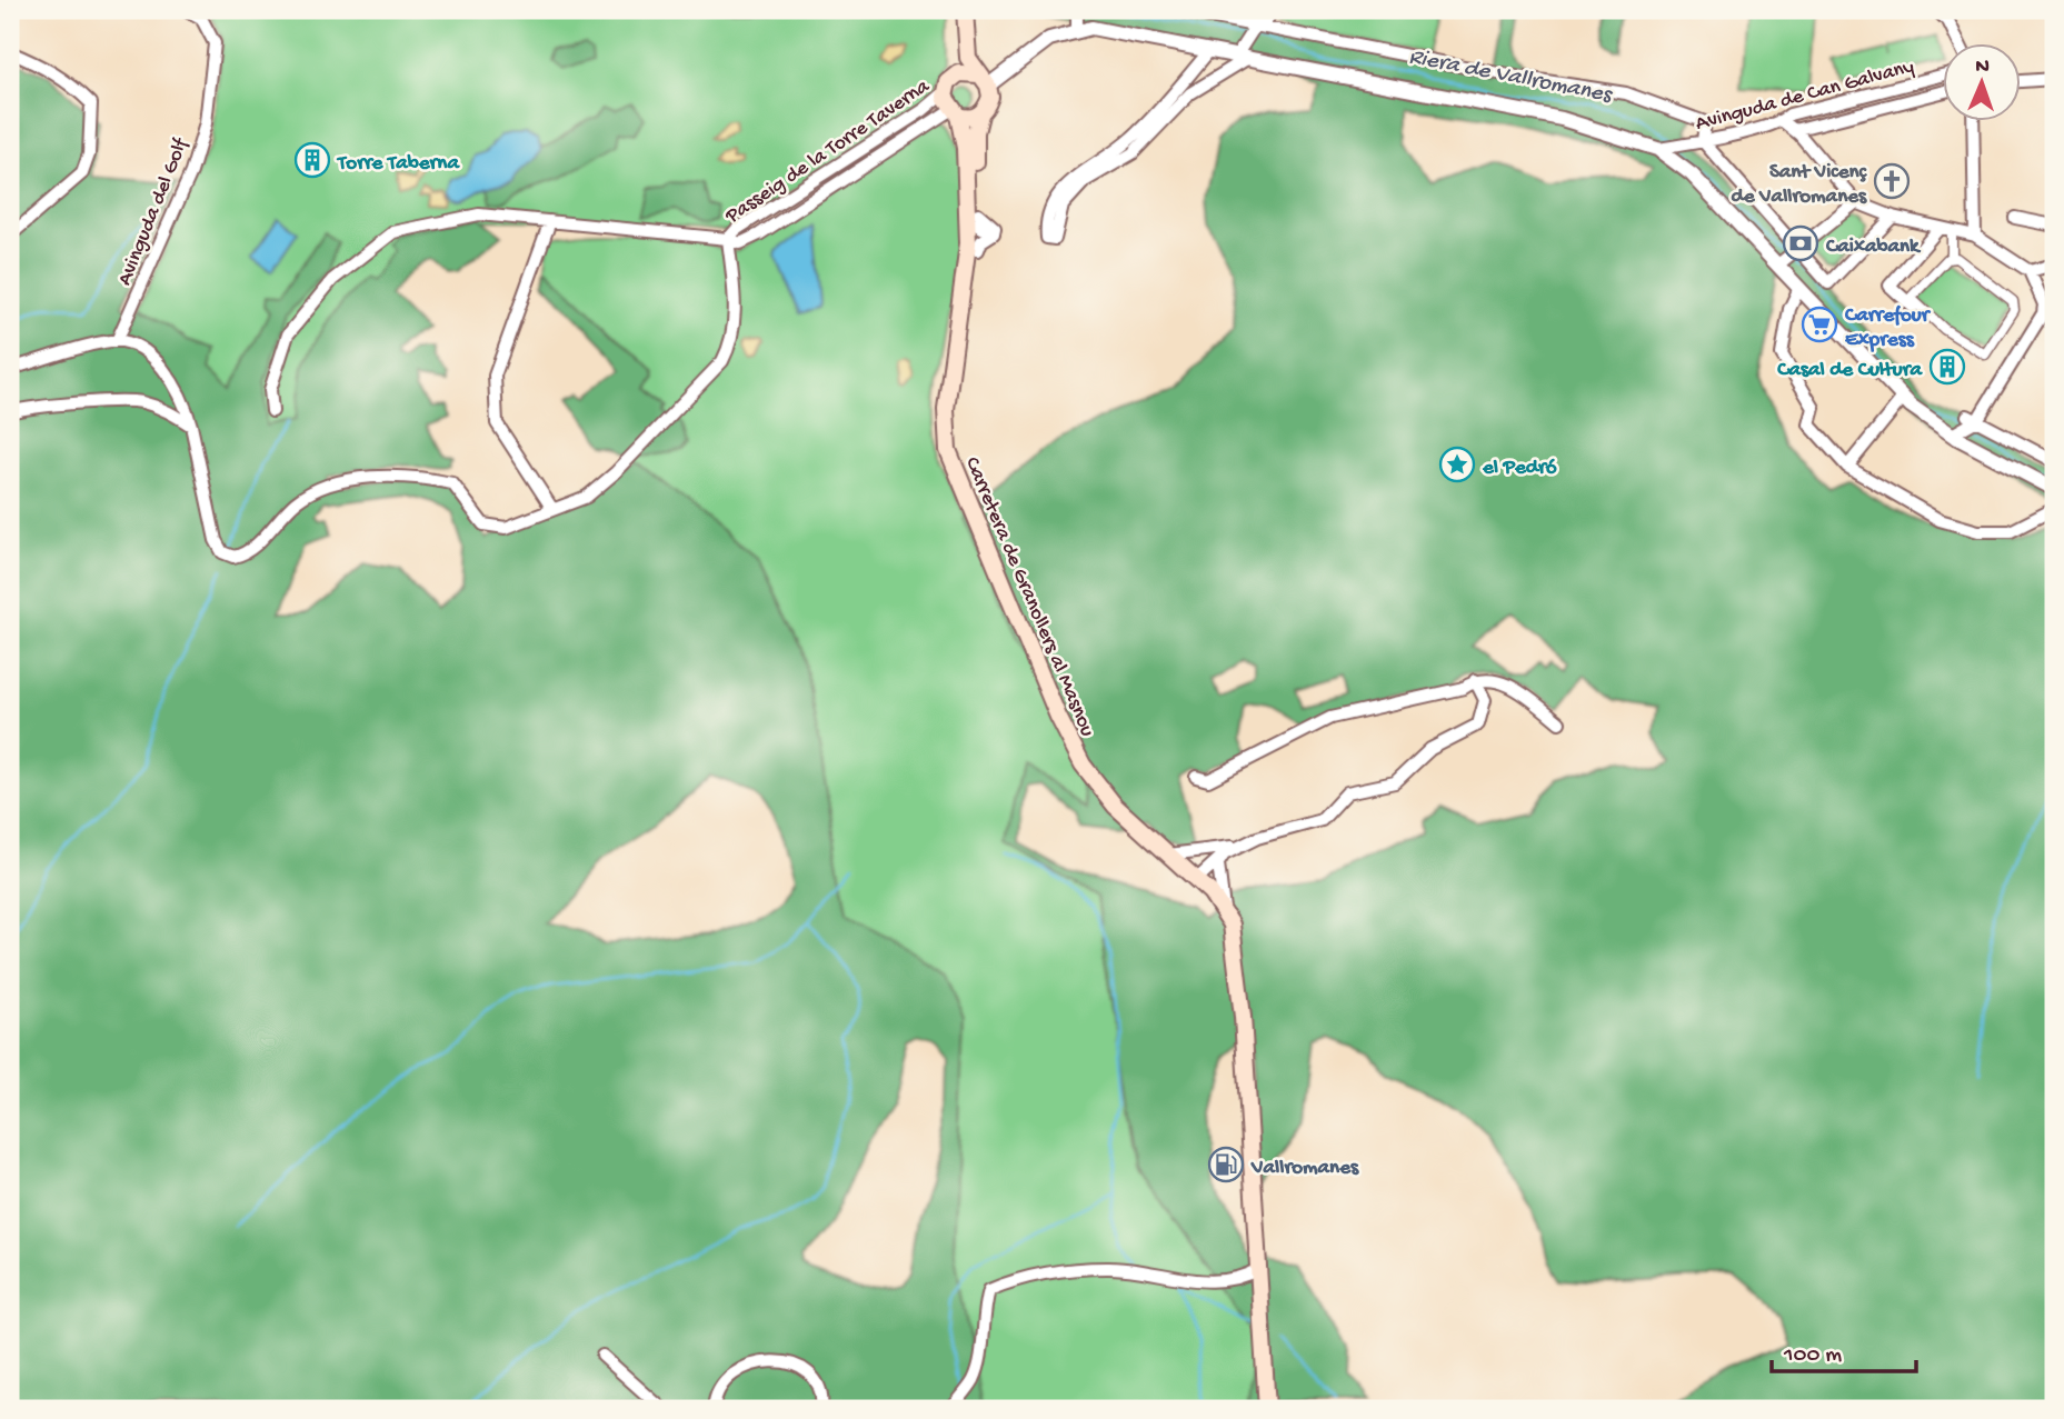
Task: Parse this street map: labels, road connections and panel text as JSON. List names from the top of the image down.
{
  "streets": {
    "main road": ["Carretera de Granollers al Masnou"],
    "street": ["Avinguda de Can Galvany", "Passeig de la Torre Taverna", "Avinguda del Golf"]
  },
  "crossings": [
    ["Passeig de la Torre Taverna", "Carretera de Granollers al Masnou"]
  ],
  "water": ["Riera de Vallromanes"],
  "places": {
    "building": ["Torre Taberna", "Casal de Cultura"],
    "church": ["Sant Vicenç de Vallromanes"],
    "bank": ["Caixabank"],
    "supermarket": ["Carrefour Express"],
    "place": ["el Pedró"],
    "fuel station": ["Vallromanes"]
  },
  "scale_bar": "100 m",
  "north": "top"
}
